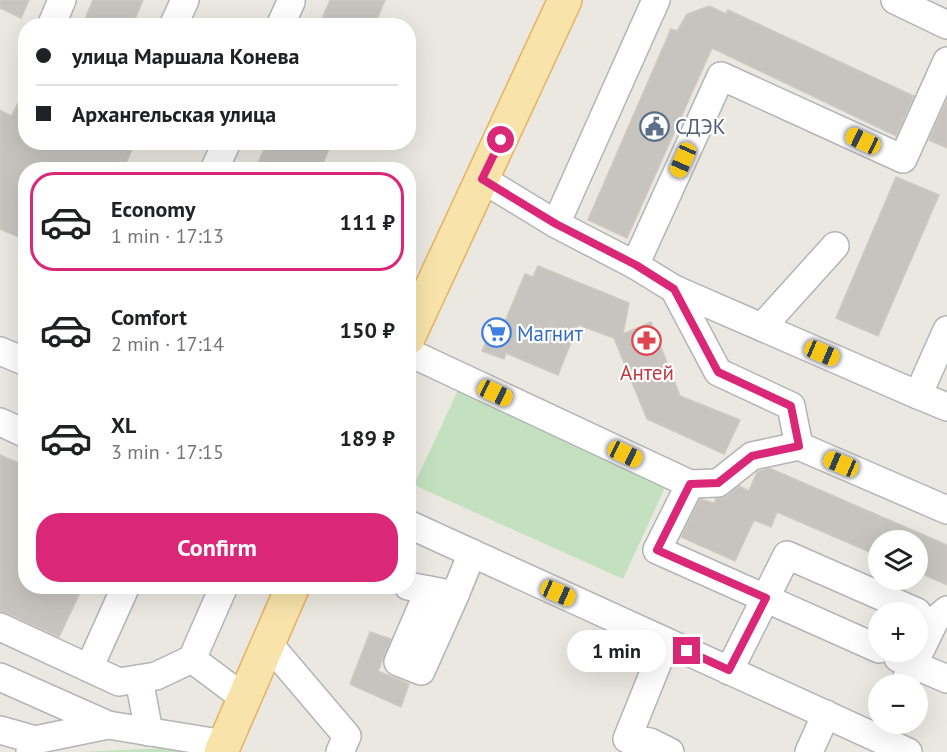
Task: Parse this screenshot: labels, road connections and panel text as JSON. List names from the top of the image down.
{
  "places": {
    "public building": ["СДЭК"],
    "supermarket": ["Магнит"],
    "pharmacy": ["Антей"]
  },
  "page": {
    "banner": ["улица Маршала Конева", "Архангельская улица"],
    "list": [
      {
        "name": "Economy",
        "note": "1 min · 17:13",
        "value": "111 ₽"
      },
      {
        "name": "Comfort",
        "note": "2 min · 17:14",
        "value": "150 ₽"
      },
      {
        "name": "XL",
        "note": "3 min · 17:15",
        "value": "189 ₽"
      }
    ],
    "buttons": "Confirm",
    "map_buttons": ["+", "−"],
    "bubble": "1 min"
  }
}
